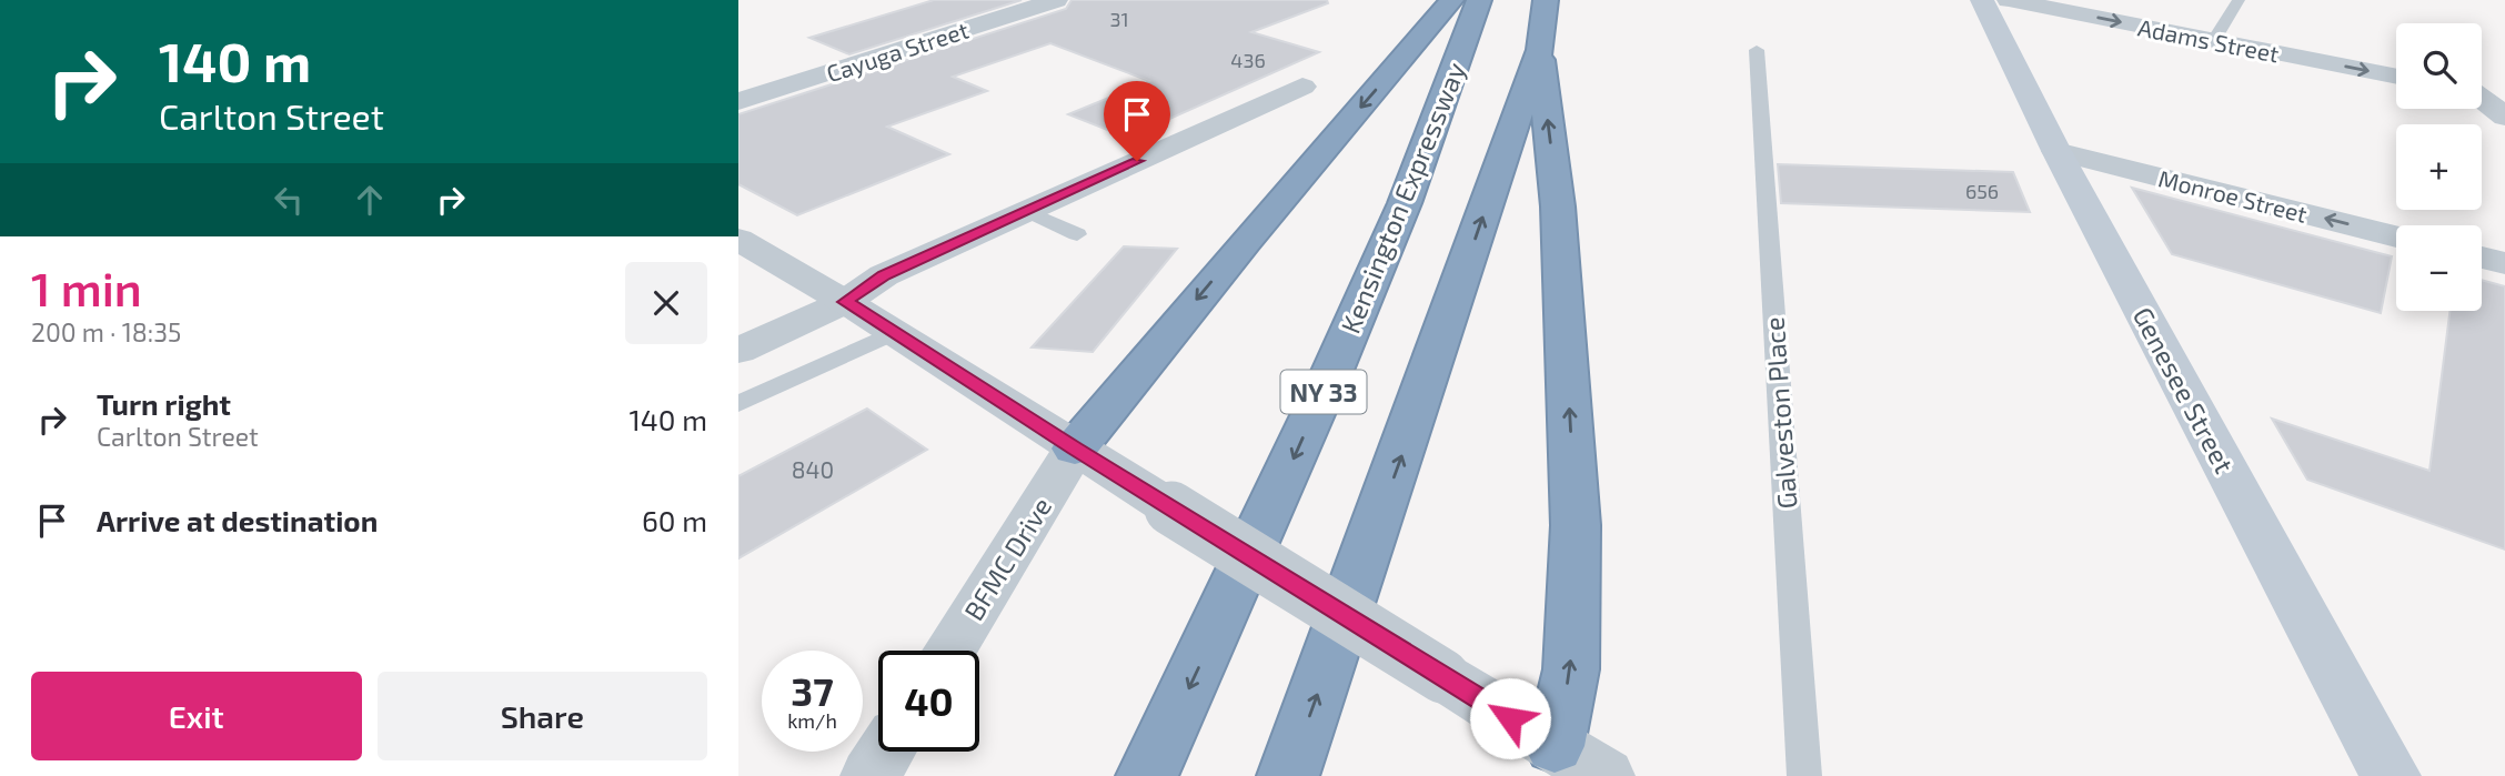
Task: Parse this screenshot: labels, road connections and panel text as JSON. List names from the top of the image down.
{
  "streets": {
    "highway": ["Kensington Expressway", "NY 33"],
    "main road": ["Genesee Street"],
    "street": [
      "Adams Street",
      "Cayuga Street",
      "Monroe Street",
      "BFMC Drive"
    ],
    "lane": ["Galveston Place"]
  },
  "crossings": [
    ["Monroe Street", "Genesee Street"]
  ],
  "one_way": ["Adams Street", "Monroe Street"],
  "house_numbers": [
    "31",
    "436",
    "656",
    "840"
  ],
  "page": {
    "turn": ["140 m", "Carlton Street"],
    "map_buttons": ["+", "−"],
    "heading": ["1 min", "200 m · 18:35"],
    "list": [
      {
        "name": "Turn right",
        "note": "Carlton Street",
        "value": "140 m"
      },
      {
        "name": "Arrive at destination",
        "value": "60 m"
      }
    ],
    "speed": "37 km/h",
    "limit": "40",
    "buttons": ["Exit", "Share"]
  }
}
